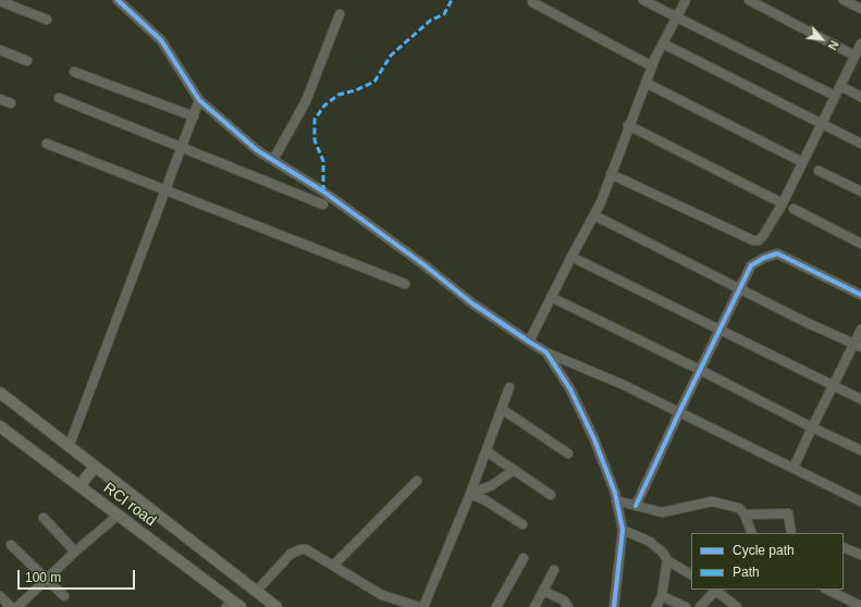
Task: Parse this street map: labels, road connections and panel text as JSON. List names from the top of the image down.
{
  "streets": {
    "main road": ["RCI road"]
  },
  "legend": ["Cycle path", "Path"],
  "scale_bar": "100 m",
  "north": "bottom right"
}
